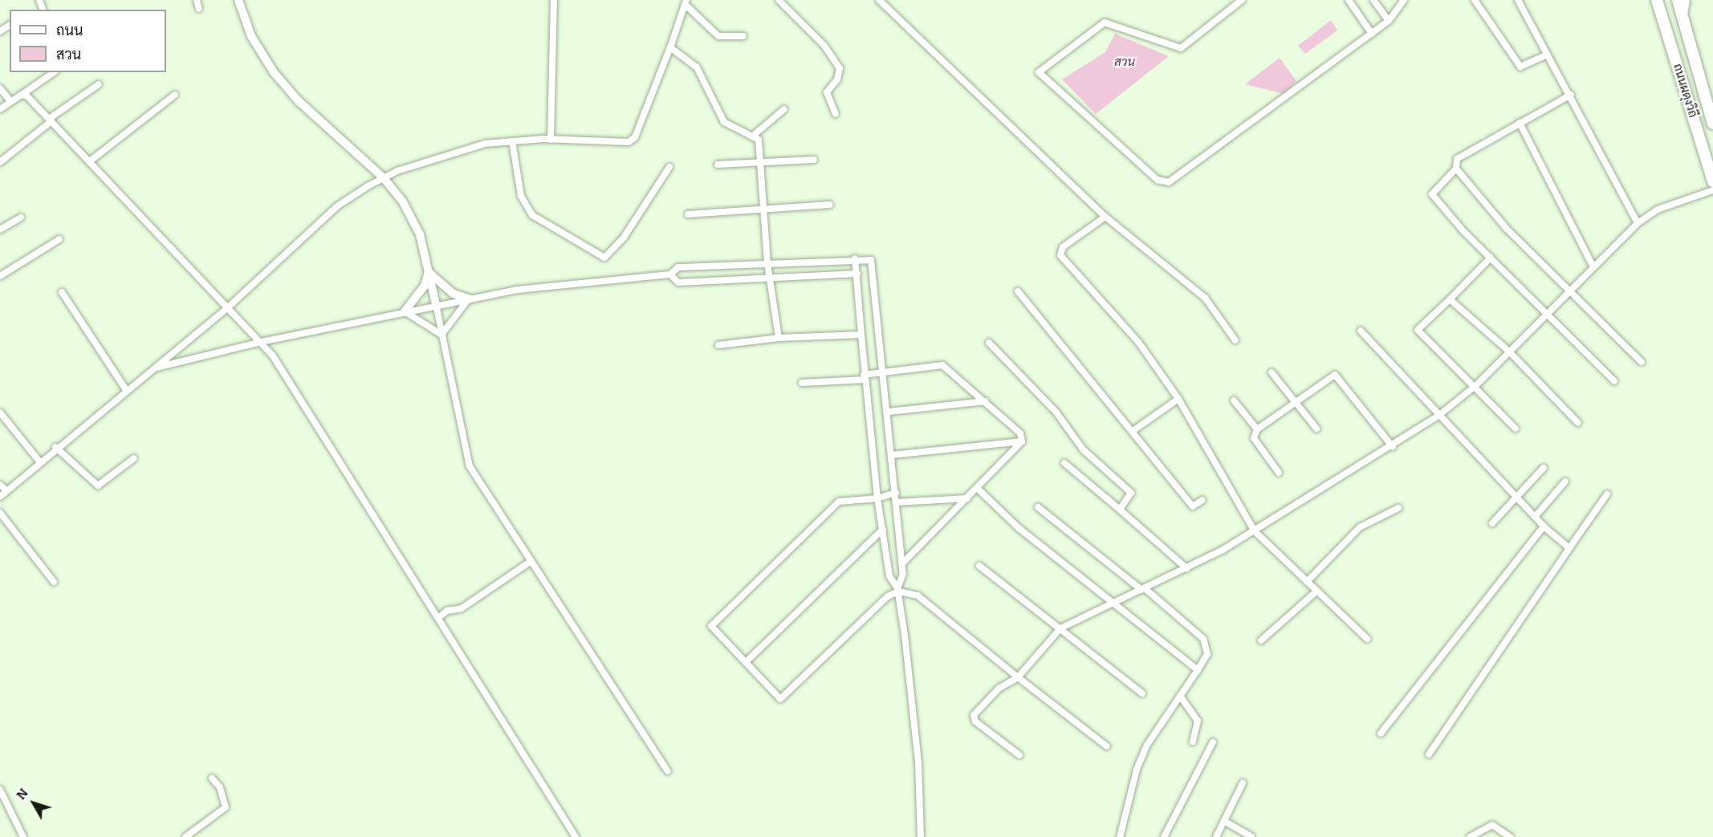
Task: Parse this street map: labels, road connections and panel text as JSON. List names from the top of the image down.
{
  "streets": {
    "main road": ["ถนนผดุงวิถี"]
  },
  "parks": ["สวน"],
  "legend": ["ถนน", "สวน"],
  "north": "top left"
}
